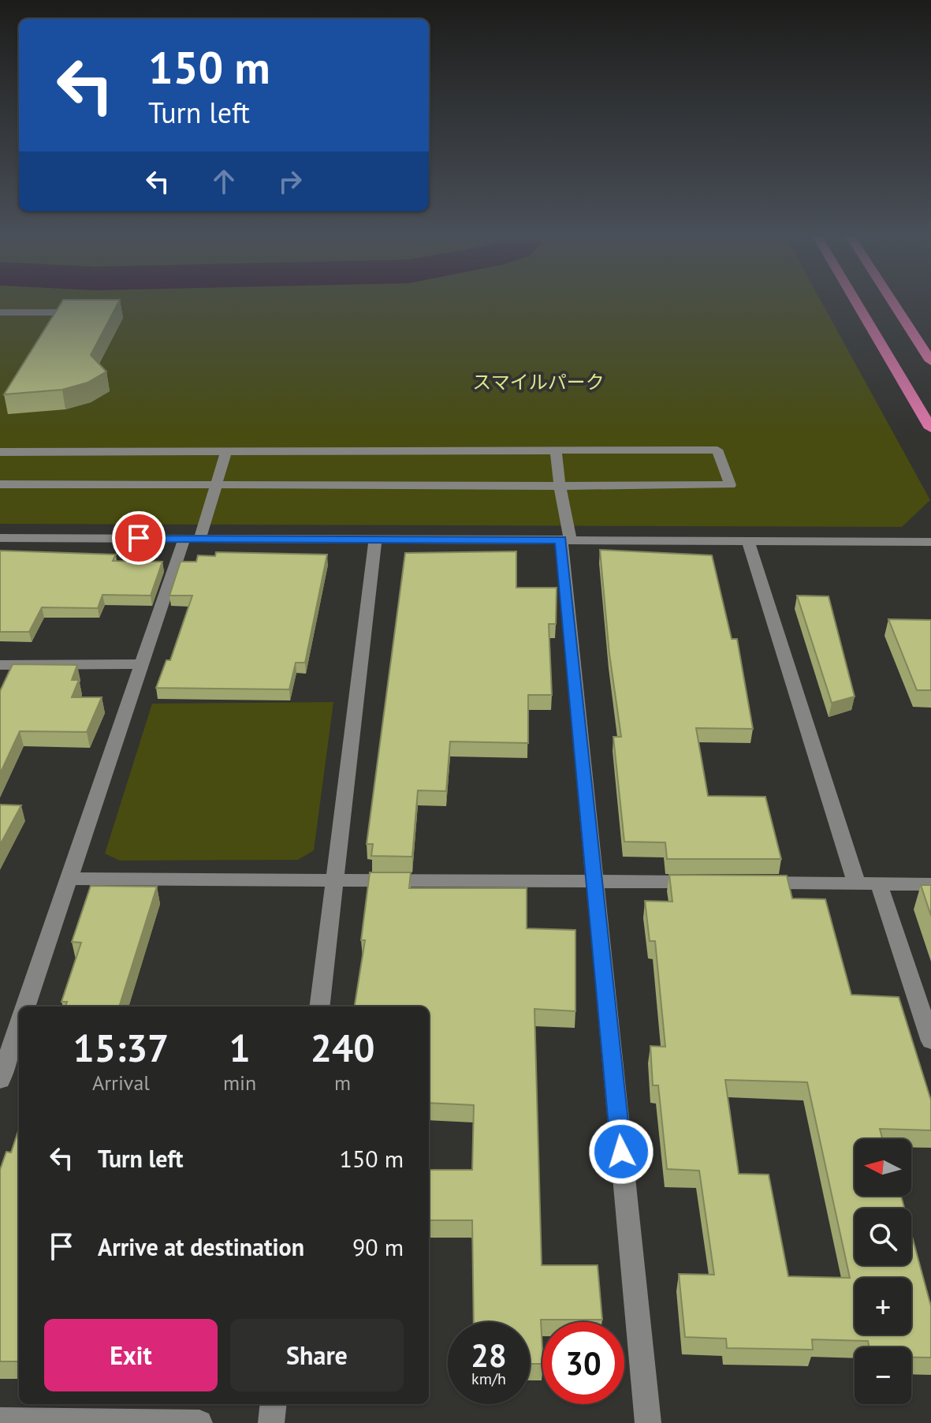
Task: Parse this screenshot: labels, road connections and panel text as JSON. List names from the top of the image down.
{
  "parks": ["スマイルパーク"],
  "north": "left",
  "page": {
    "turn": ["150 m", "Turn left"],
    "eta": [
      "15:37",
      "Arrival",
      "1",
      "min",
      "240",
      "m"
    ],
    "list": [
      {
        "name": "Turn left",
        "value": "150 m"
      },
      {
        "name": "Arrive at destination",
        "value": "90 m"
      }
    ],
    "map_buttons": ["+", "−"],
    "buttons": ["Exit", "Share"],
    "speed": "28 km/h",
    "limit": "30"
  }
}
